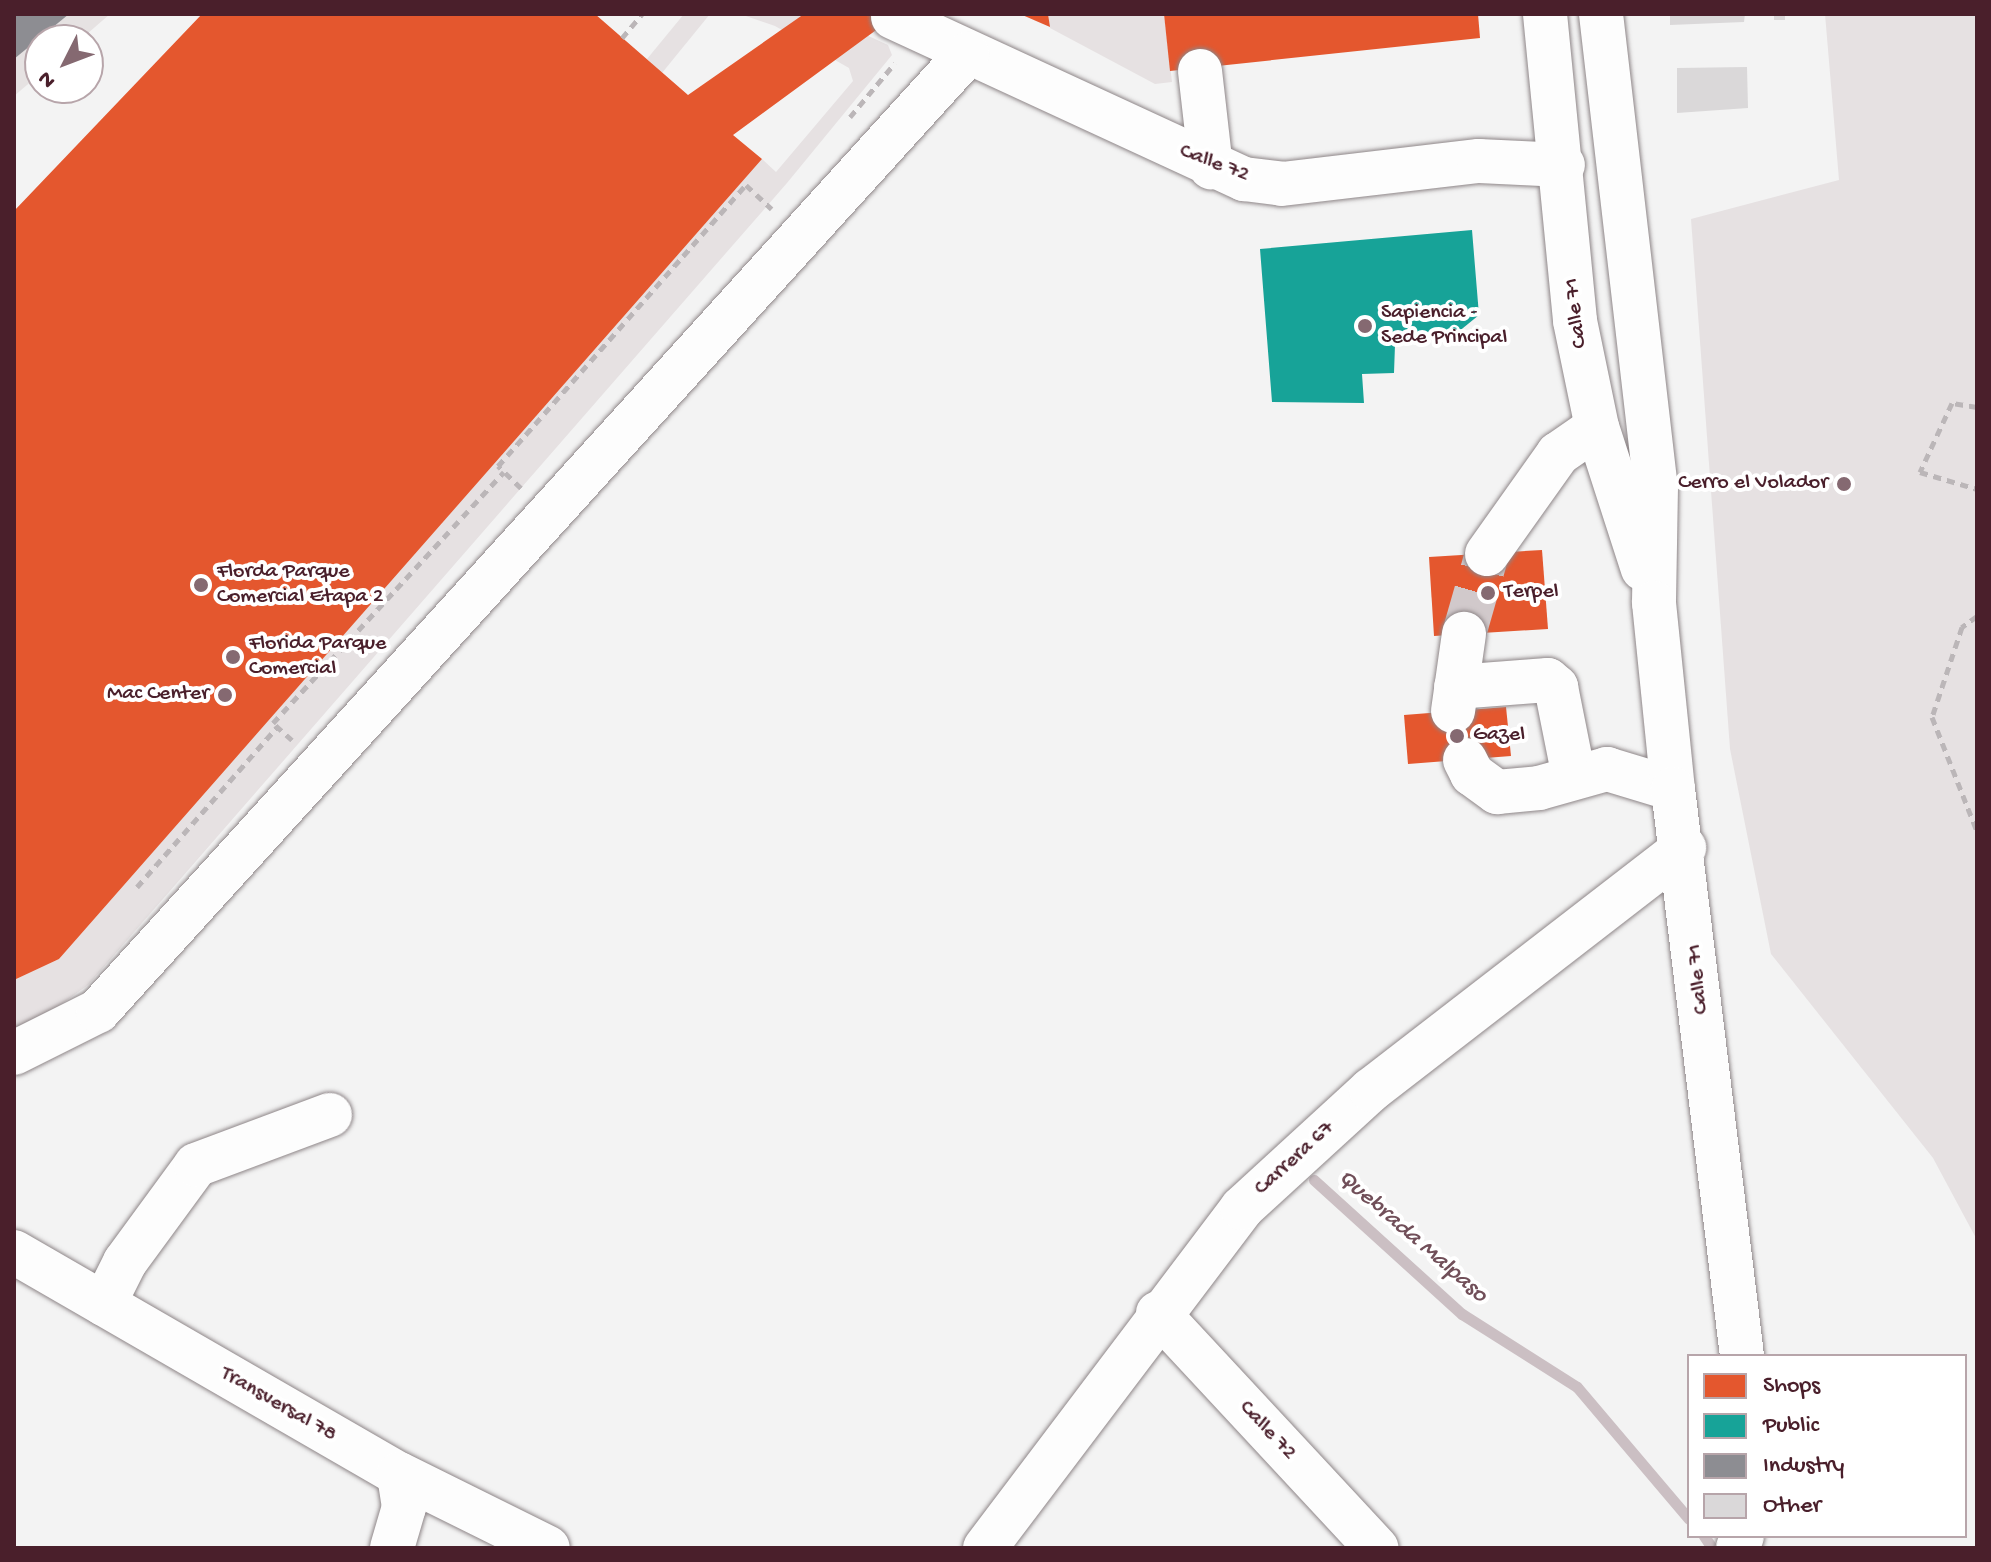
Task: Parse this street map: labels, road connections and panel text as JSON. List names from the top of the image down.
{
  "streets": {
    "main road": [
      "Calle 72",
      "Calle 71",
      "Carrera 67",
      "Transversal 78"
    ]
  },
  "crossings": [
    ["Calle 72", "Calle 71"],
    ["Calle 72", "Carrera 67"],
    ["Calle 71", "Carrera 67"]
  ],
  "water": ["Quebrada Malpaso"],
  "places": [
    "Sapiencia - Sede Principal",
    "Cerro el Volador",
    "Florda Parque Comercial Etapa 2",
    "Terpel",
    "Florida Parque Comercial",
    "Mac Center",
    "Gazel"
  ],
  "legend": [
    "Shops",
    "Public",
    "Industry",
    "Other"
  ],
  "north": "bottom left"
}
